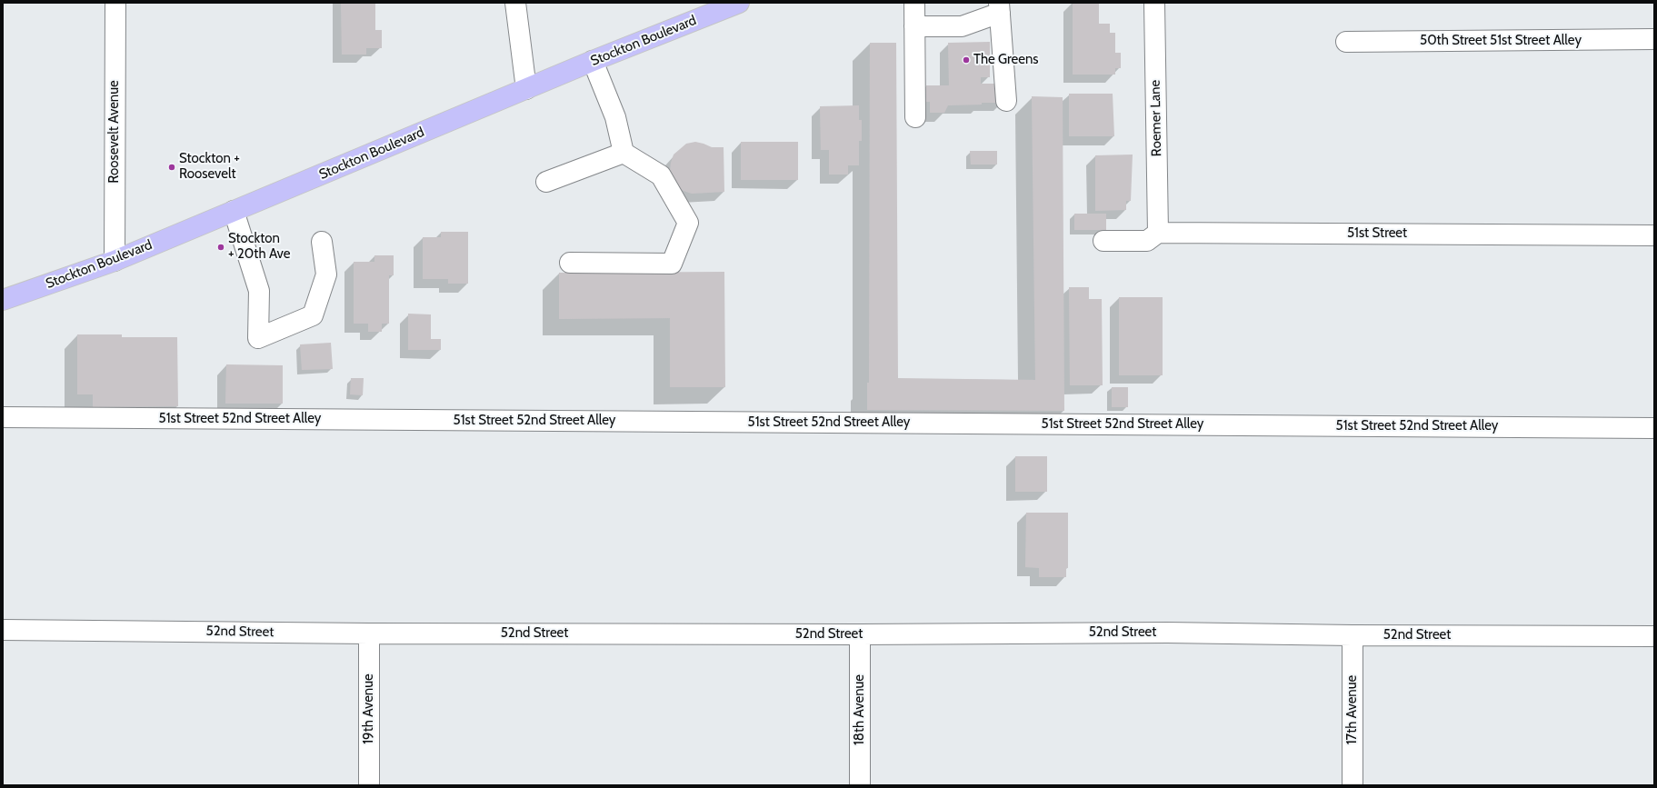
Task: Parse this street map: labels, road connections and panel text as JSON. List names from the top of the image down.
{
  "streets": {
    "main road": ["Stockton Boulevard"],
    "street": [
      "50th Street 51st Street Alley",
      "Roemer Lane",
      "Roosevelt Avenue",
      "51st Street",
      "51st Street 52nd Street Alley",
      "52nd Street",
      "19th Avenue",
      "18th Avenue",
      "17th Avenue"
    ]
  },
  "crossings": [
    ["Stockton Boulevard", "Roosevelt Avenue"],
    ["Roemer Lane", "51st Street"],
    ["52nd Street", "19th Avenue"],
    ["52nd Street", "18th Avenue"],
    ["52nd Street", "17th Avenue"]
  ],
  "places": ["The Greens", "Stockton + Roosevelt", "Stockton + 20th Ave"]
}
